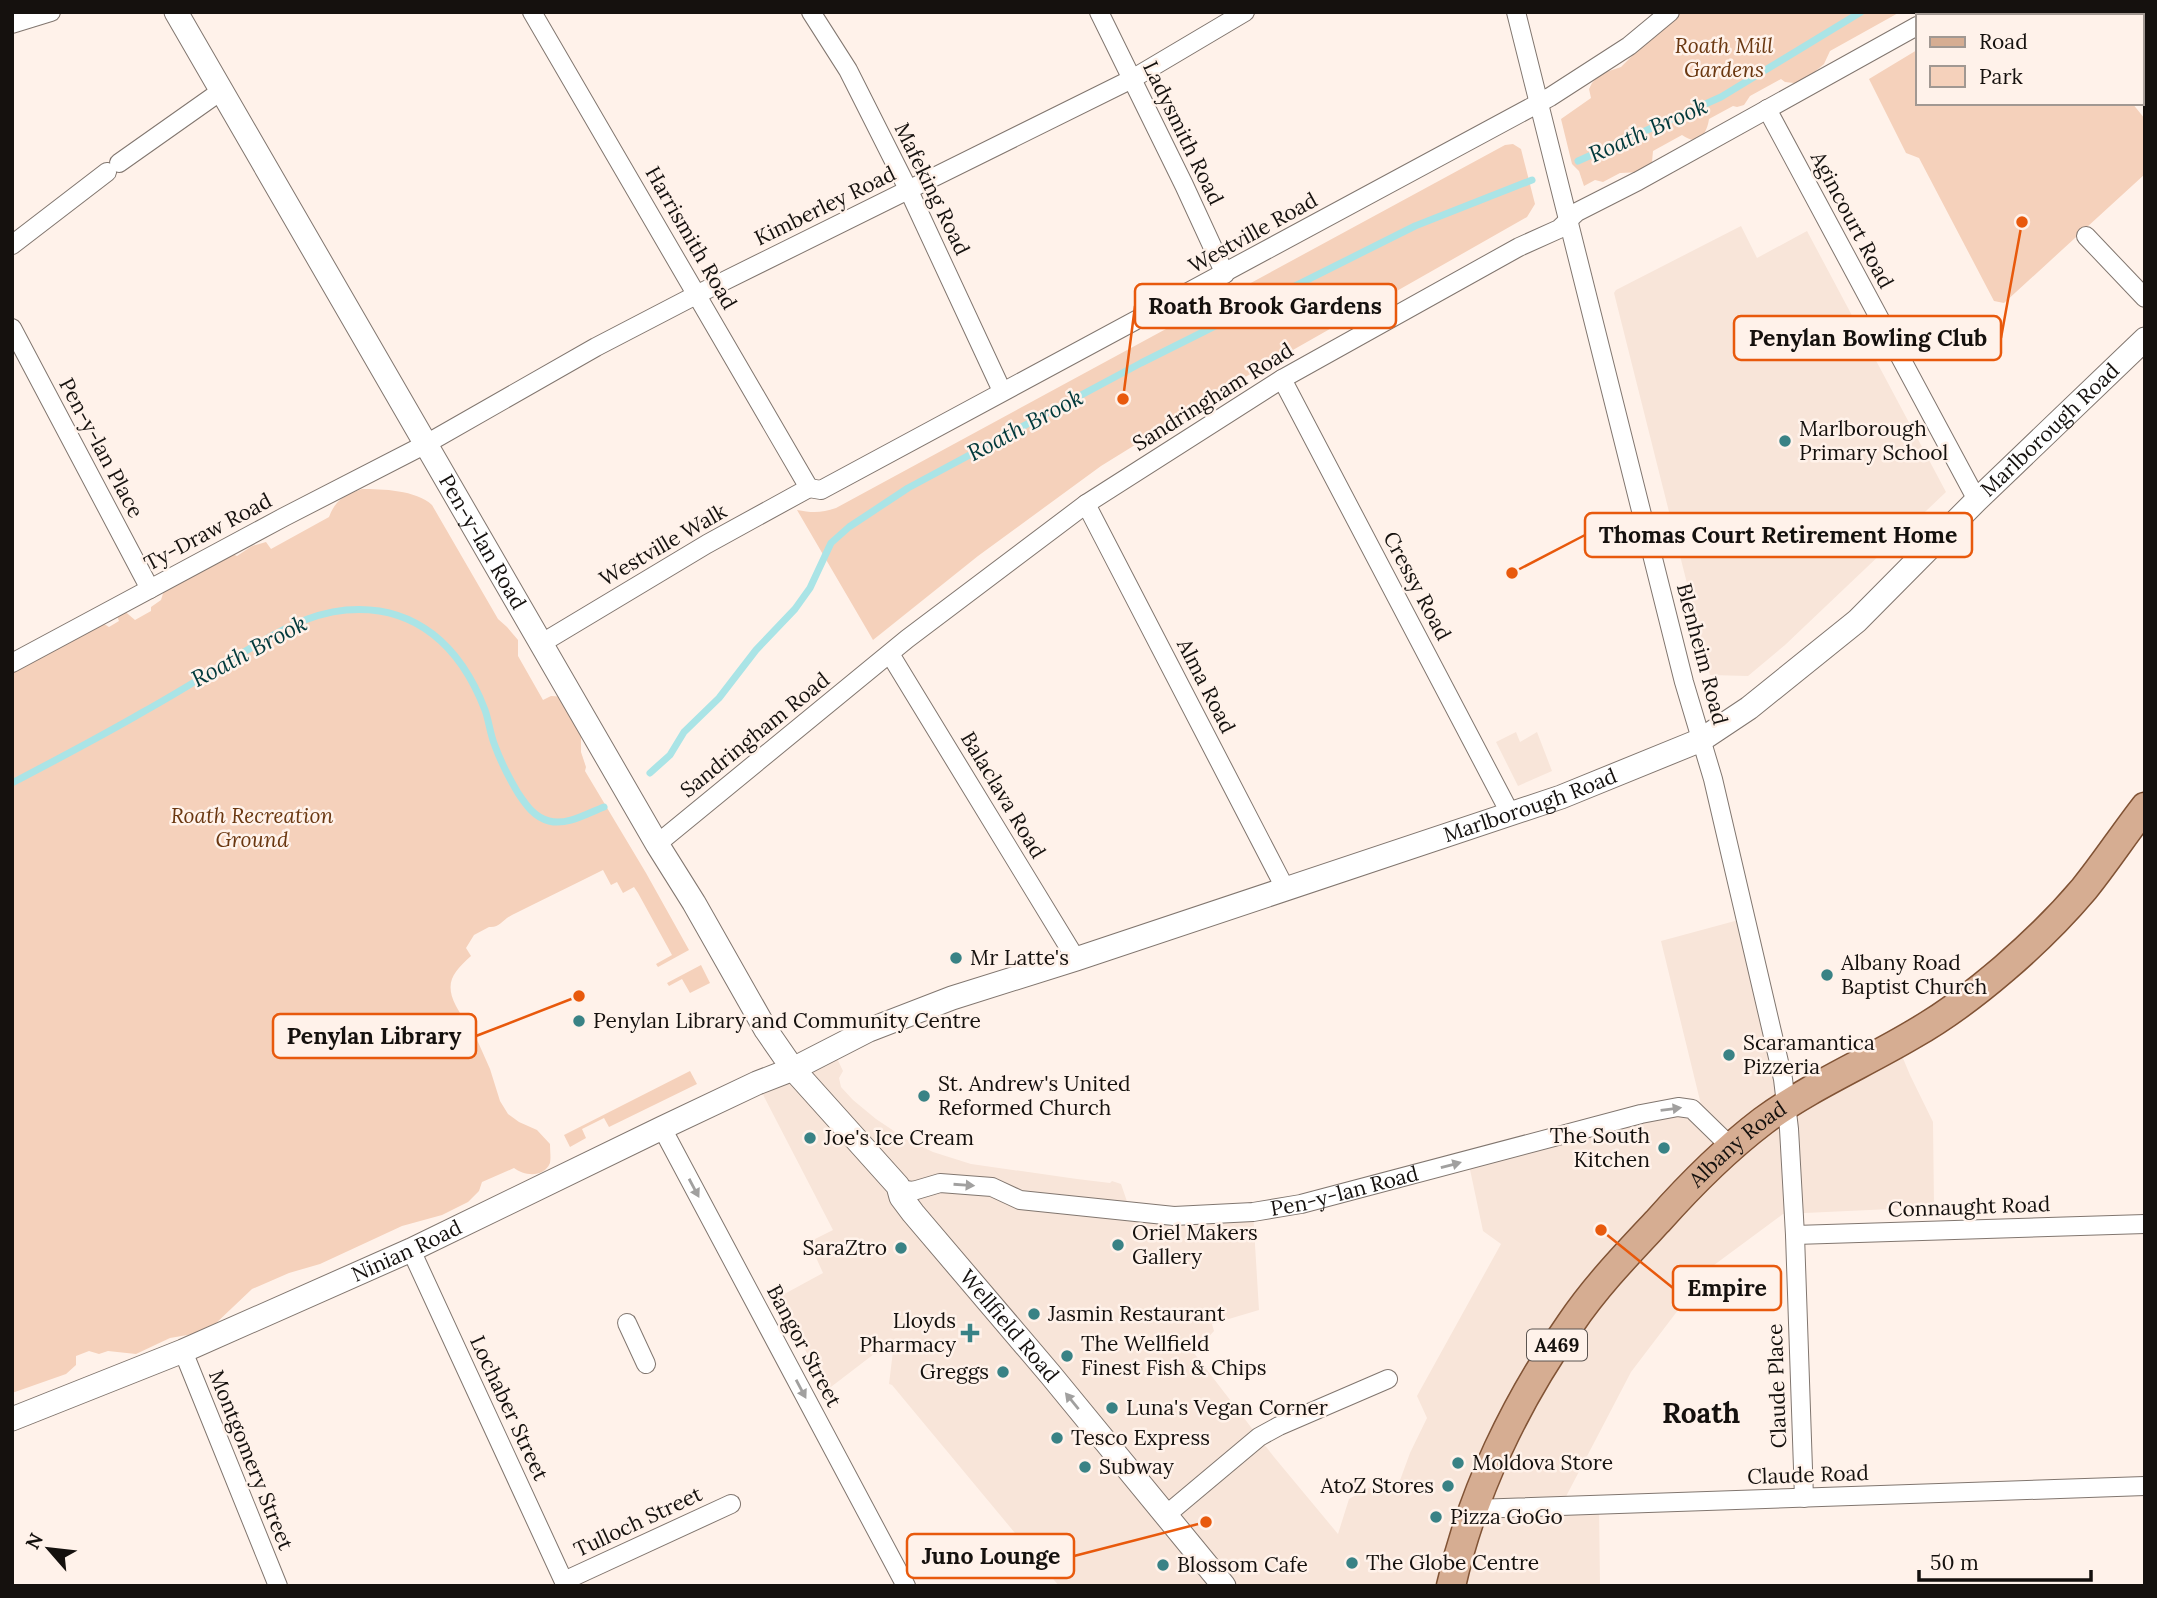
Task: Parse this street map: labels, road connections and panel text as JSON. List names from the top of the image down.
{
  "streets": {
    "main road": ["Albany Road", "A469"],
    "street": [
      "Ladysmith Road",
      "Mafeking Road",
      "Kimberley Road",
      "Agincourt Road",
      "Westville Road",
      "Harrismith Road",
      "Sandringham Road",
      "Marlborough Road",
      "Pen-y-lan Place",
      "Ty-Draw Road",
      "Pen-y-lan Road",
      "Westville Walk",
      "Cressy Road",
      "Blenheim Road",
      "Alma Road",
      "Balaclava Road",
      "Connaught Road",
      "Ninian Road",
      "Wellfield Road",
      "Bangor Street",
      "Claude Place",
      "Lochaber Street",
      "Montgomery Street",
      "Claude Road",
      "Tulloch Street"
    ]
  },
  "crossings": [
    ["Ladysmith Road", "Kimberley Road"],
    ["Ladysmith Road", "Westville Road"],
    ["Mafeking Road", "Kimberley Road"],
    ["Mafeking Road", "Westville Road"],
    ["Kimberley Road", "Harrismith Road"],
    ["Kimberley Road", "Ty-Draw Road"],
    ["Kimberley Road", "Pen-y-lan Road"],
    ["Agincourt Road", "Sandringham Road"],
    ["Agincourt Road", "Marlborough Road"],
    ["Westville Road", "Harrismith Road"],
    ["Westville Road", "Westville Walk"],
    ["Westville Road", "Blenheim Road"],
    ["Harrismith Road", "Westville Walk"],
    ["Sandringham Road", "Pen-y-lan Road"],
    ["Sandringham Road", "Cressy Road"],
    ["Sandringham Road", "Blenheim Road"],
    ["Sandringham Road", "Alma Road"],
    ["Sandringham Road", "Balaclava Road"],
    ["Marlborough Road", "Pen-y-lan Road"],
    ["Marlborough Road", "Cressy Road"],
    ["Marlborough Road", "Blenheim Road"],
    ["Marlborough Road", "Alma Road"],
    ["Marlborough Road", "Balaclava Road"],
    ["Marlborough Road", "Ninian Road"],
    ["Marlborough Road", "Wellfield Road"],
    ["Pen-y-lan Place", "Ty-Draw Road"],
    ["Ty-Draw Road", "Pen-y-lan Road"],
    ["Pen-y-lan Road", "Westville Walk"],
    ["Pen-y-lan Road", "Albany Road"],
    ["Pen-y-lan Road", "Ninian Road"],
    ["Pen-y-lan Road", "Wellfield Road"],
    ["Blenheim Road", "Albany Road"],
    ["Blenheim Road", "Claude Place"],
    ["Albany Road", "Claude Place"],
    ["Albany Road", "Claude Road"],
    ["Connaught Road", "Claude Place"],
    ["Ninian Road", "Wellfield Road"],
    ["Ninian Road", "Bangor Street"],
    ["Ninian Road", "Lochaber Street"],
    ["Ninian Road", "Montgomery Street"],
    ["Claude Place", "Claude Road"],
    ["Lochaber Street", "Tulloch Street"]
  ],
  "one_way": ["Pen-y-lan Road", "Wellfield Road", "Bangor Street"],
  "districts": ["Roath"],
  "water": ["Roath Brook"],
  "parks": ["Roath Mill Gardens", "Roath Recreation Ground"],
  "places": {
    "other": [
      "Penylan Bowling Club",
      "Roath Brook Gardens",
      "Marlborough Primary School",
      "Thomas Court Retirement Home",
      "Mr Latte's",
      "Albany Road Baptist Church",
      "Penylan Library",
      "Penylan Library and Community Centre",
      "Scaramantica Pizzeria",
      "St. Andrew's United Reformed Church",
      "Joe's Ice Cream",
      "The South Kitchen",
      "Empire",
      "Oriel Makers Gallery",
      "SaraZtro",
      "Jasmin Restaurant",
      "The Wellfield Finest Fish & Chips",
      "Greggs",
      "Luna's Vegan Corner",
      "Tesco Express",
      "Moldova Store",
      "Subway",
      "AtoZ Stores",
      "Pizza GoGo",
      "Juno Lounge",
      "The Globe Centre",
      "Blossom Cafe"
    ],
    "health": ["Lloyds Pharmacy"]
  },
  "legend": ["Road", "Park"],
  "scale_bar": "50 m",
  "north": "top left"
}
